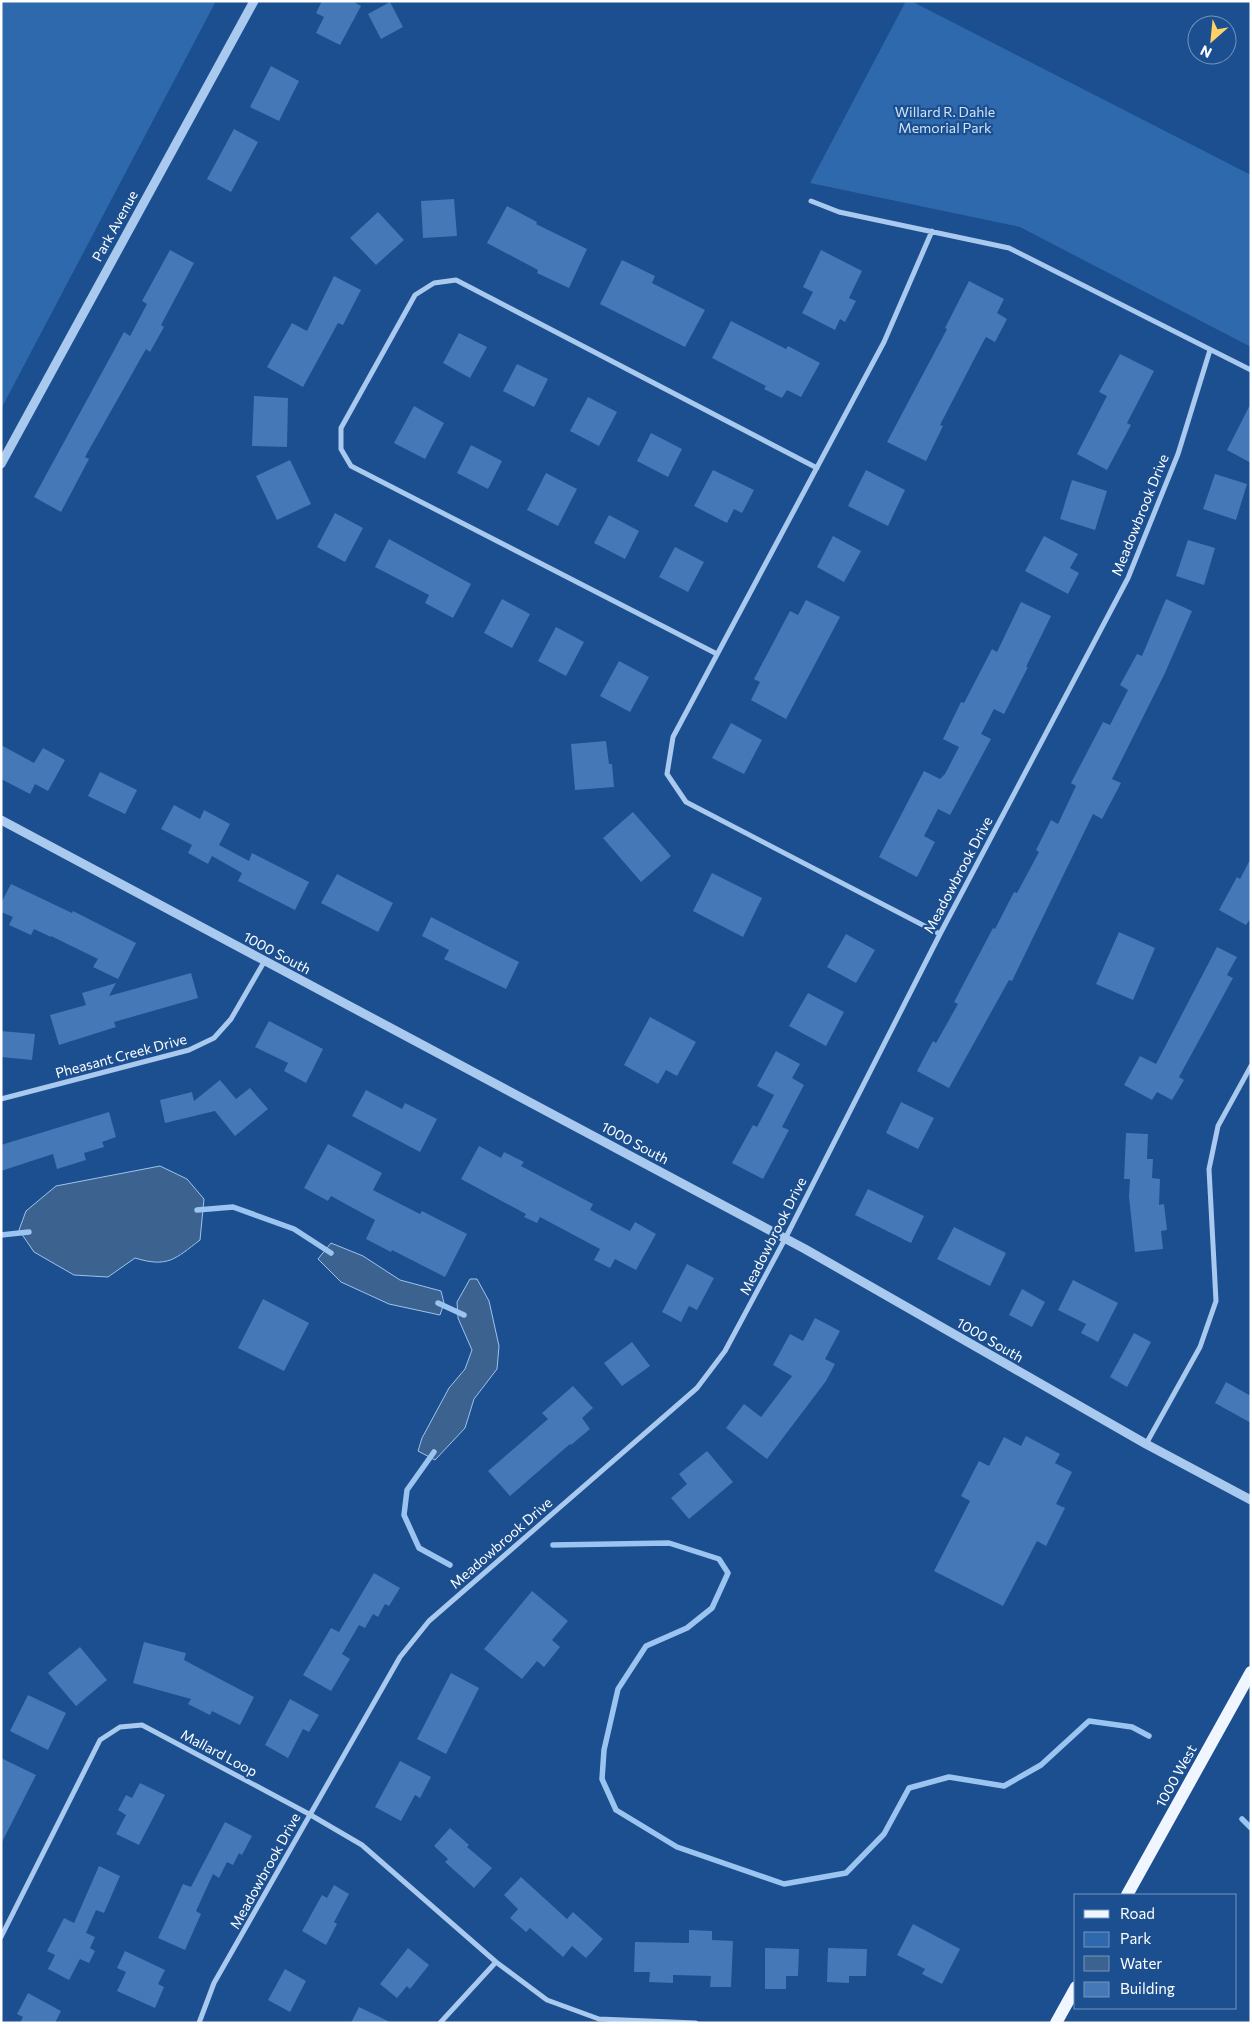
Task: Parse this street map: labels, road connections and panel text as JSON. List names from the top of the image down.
{
  "streets": {
    "main road": ["1000 West"],
    "street": [
      "Park Avenue",
      "Meadowbrook Drive",
      "1000 South",
      "Pheasant Creek Drive",
      "Mallard Loop"
    ]
  },
  "crossings": [
    ["Meadowbrook Drive", "1000 South"],
    ["Meadowbrook Drive", "Mallard Loop"],
    ["1000 South", "Pheasant Creek Drive"]
  ],
  "parks": ["Willard R. Dahle Memorial Park"],
  "legend": [
    "Road",
    "Park",
    "Water",
    "Building"
  ],
  "north": "bottom left"
}
